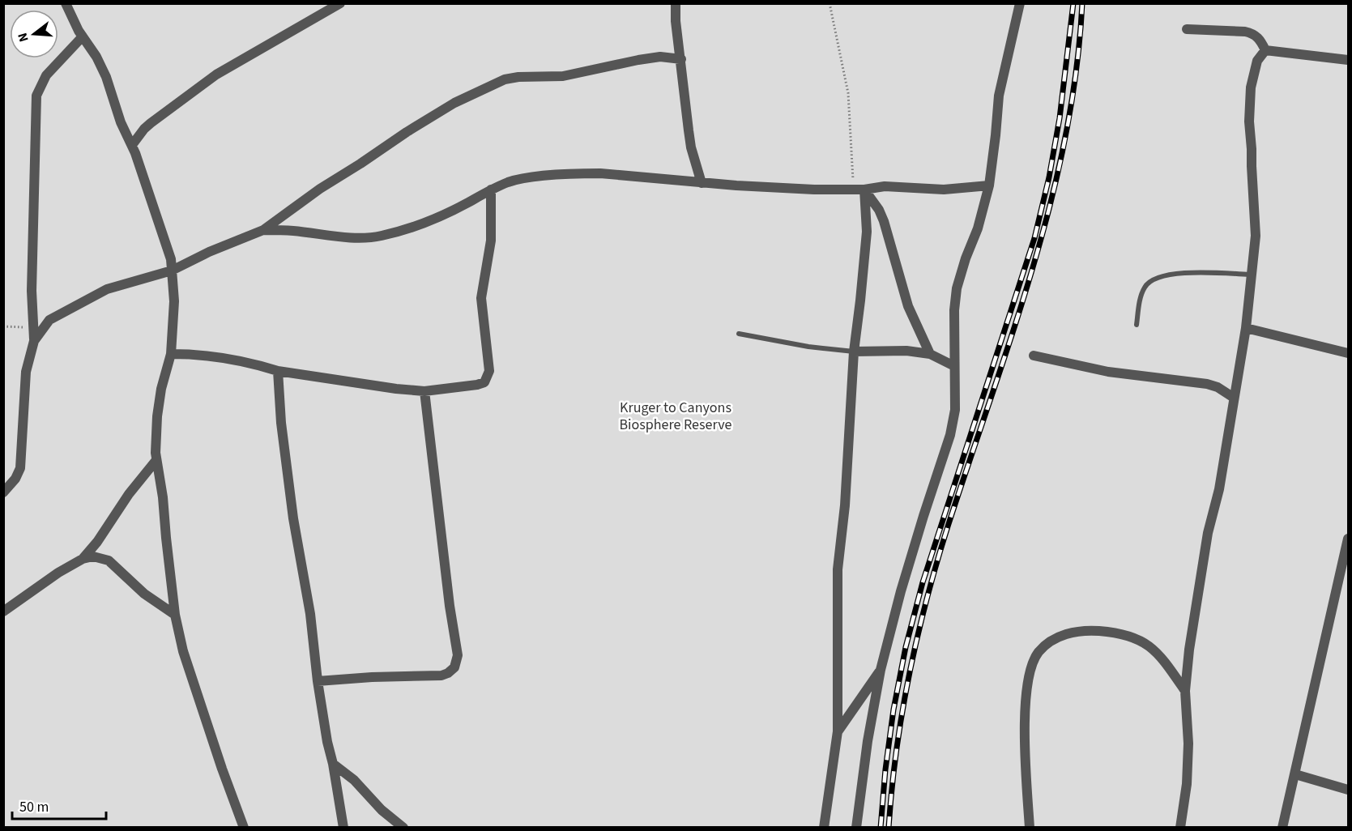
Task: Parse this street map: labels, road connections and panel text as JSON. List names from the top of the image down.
{
  "parks": ["Kruger to Canyons Biosphere Reserve"],
  "scale_bar": "50 m",
  "north": "left"
}
